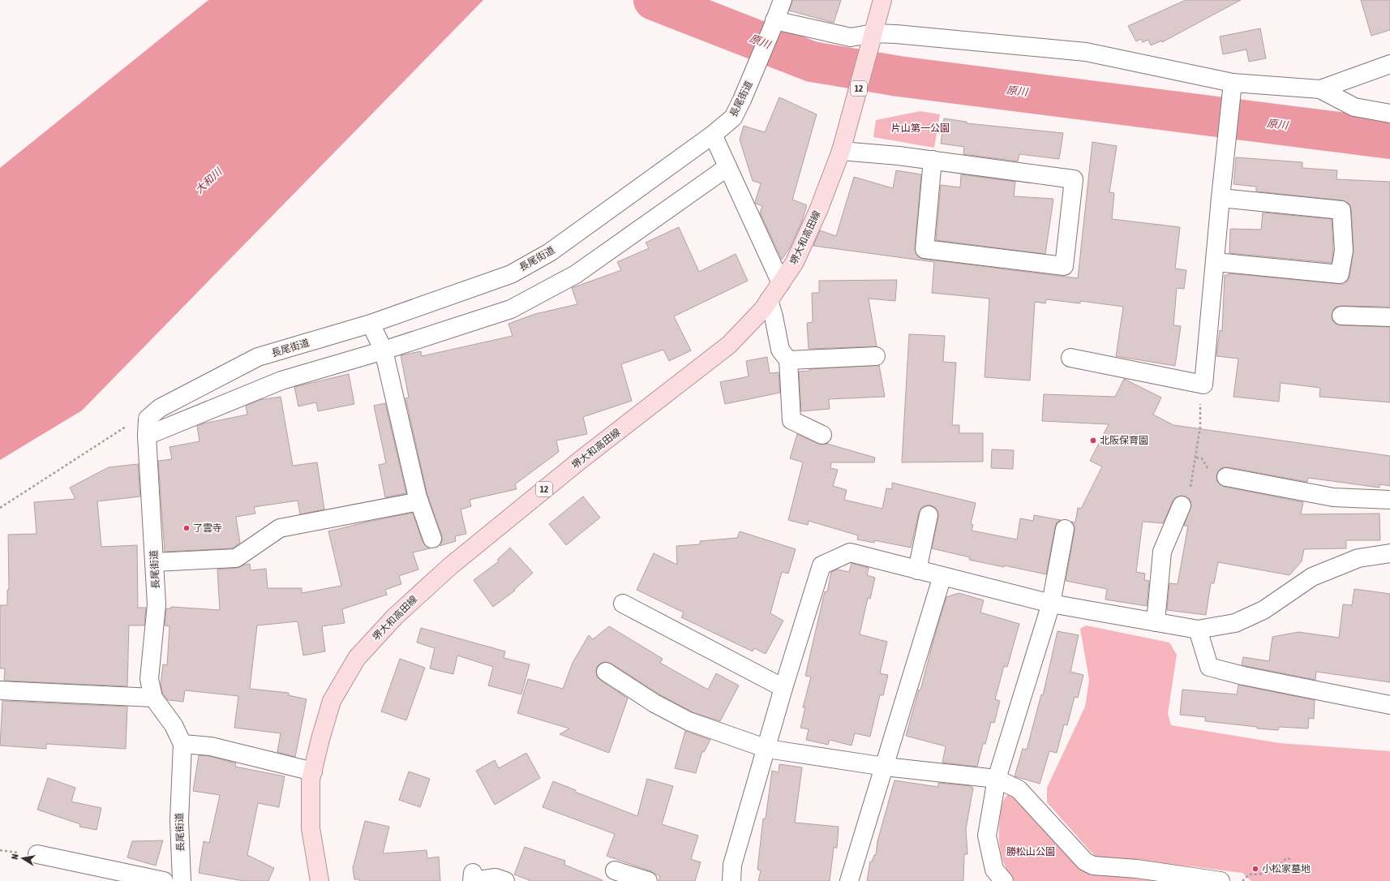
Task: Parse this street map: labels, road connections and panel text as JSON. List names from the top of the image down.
{
  "streets": {
    "main road": ["12", "堺大和高田線"],
    "street": ["長尾街道"]
  },
  "water": ["原川", "大和川"],
  "parks": ["片山第一公園", "勝松山公園"],
  "places": ["北阪保育園", "了雲寺", "小松家墓地"],
  "north": "left"
}
